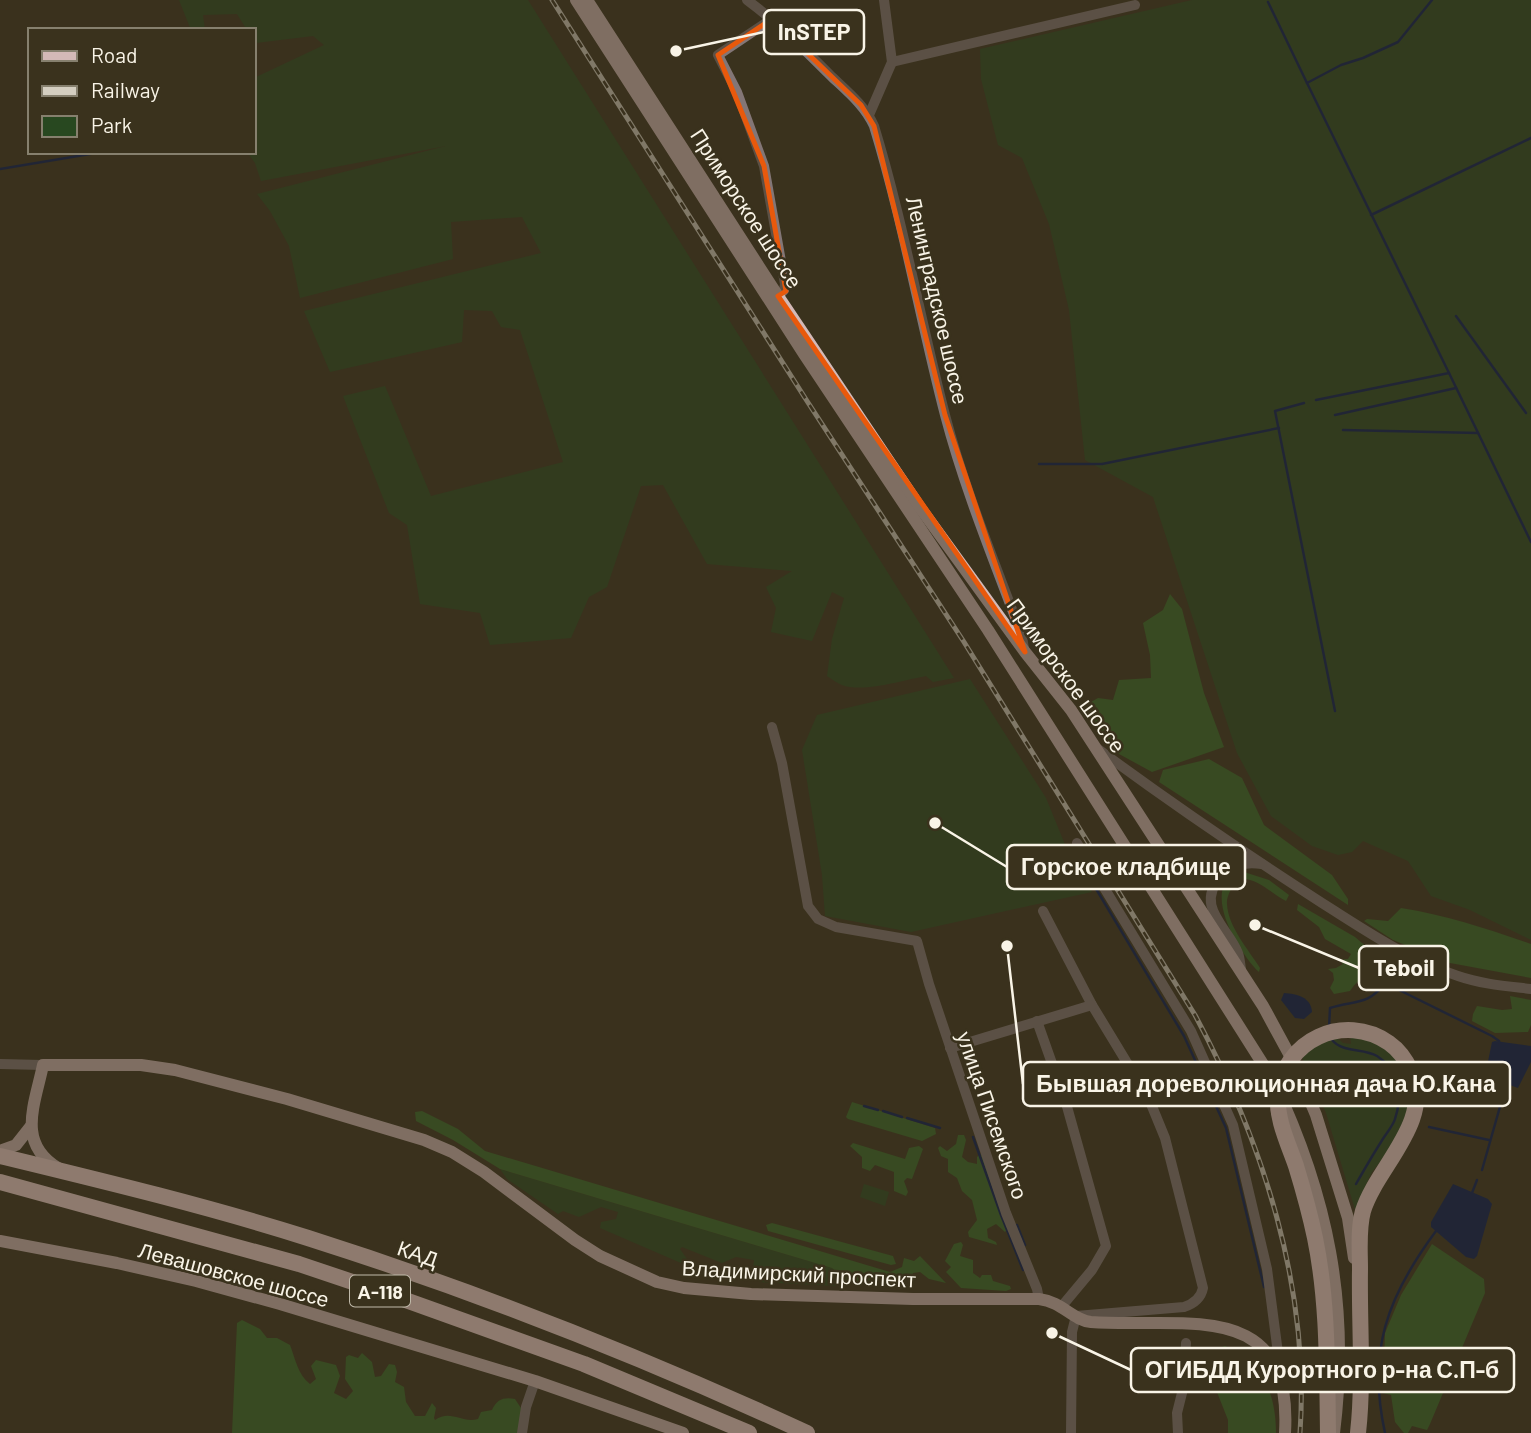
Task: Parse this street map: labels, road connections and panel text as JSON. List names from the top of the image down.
{
  "streets": {
    "highway": ["Приморское шоссе", "КАД", "А-118"],
    "main road": ["Владимирский проспект", "Левашовское шоссе"],
    "street": ["Ленинградское шоссе", "улица Писемского"]
  },
  "crossings": [
    ["Приморское шоссе", "Ленинградское шоссе"],
    ["улица Писемского", "Владимирский проспект"]
  ],
  "places": [
    "InSTEP",
    "Горское кладбище",
    "Teboil",
    "Бывшая дореволюционная дача Ю.Кана",
    "ОГИБДД Курортного р-на С.П-б"
  ],
  "legend": ["Road", "Railway", "Park"]
}
